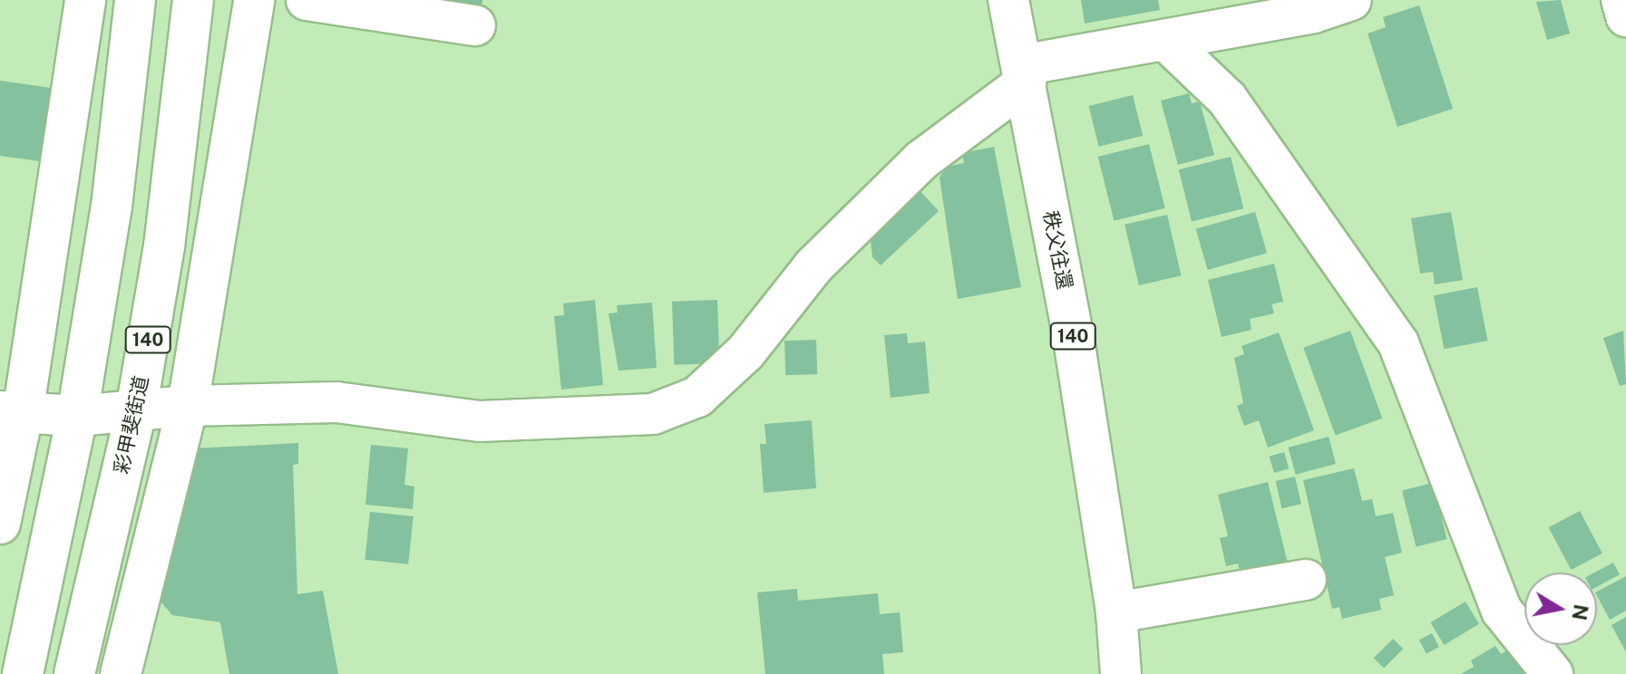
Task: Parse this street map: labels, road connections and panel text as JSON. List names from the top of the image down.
{
  "streets": {
    "main road": ["秩父往還", "140", "彩甲斐街道"]
  },
  "north": "right"
}
